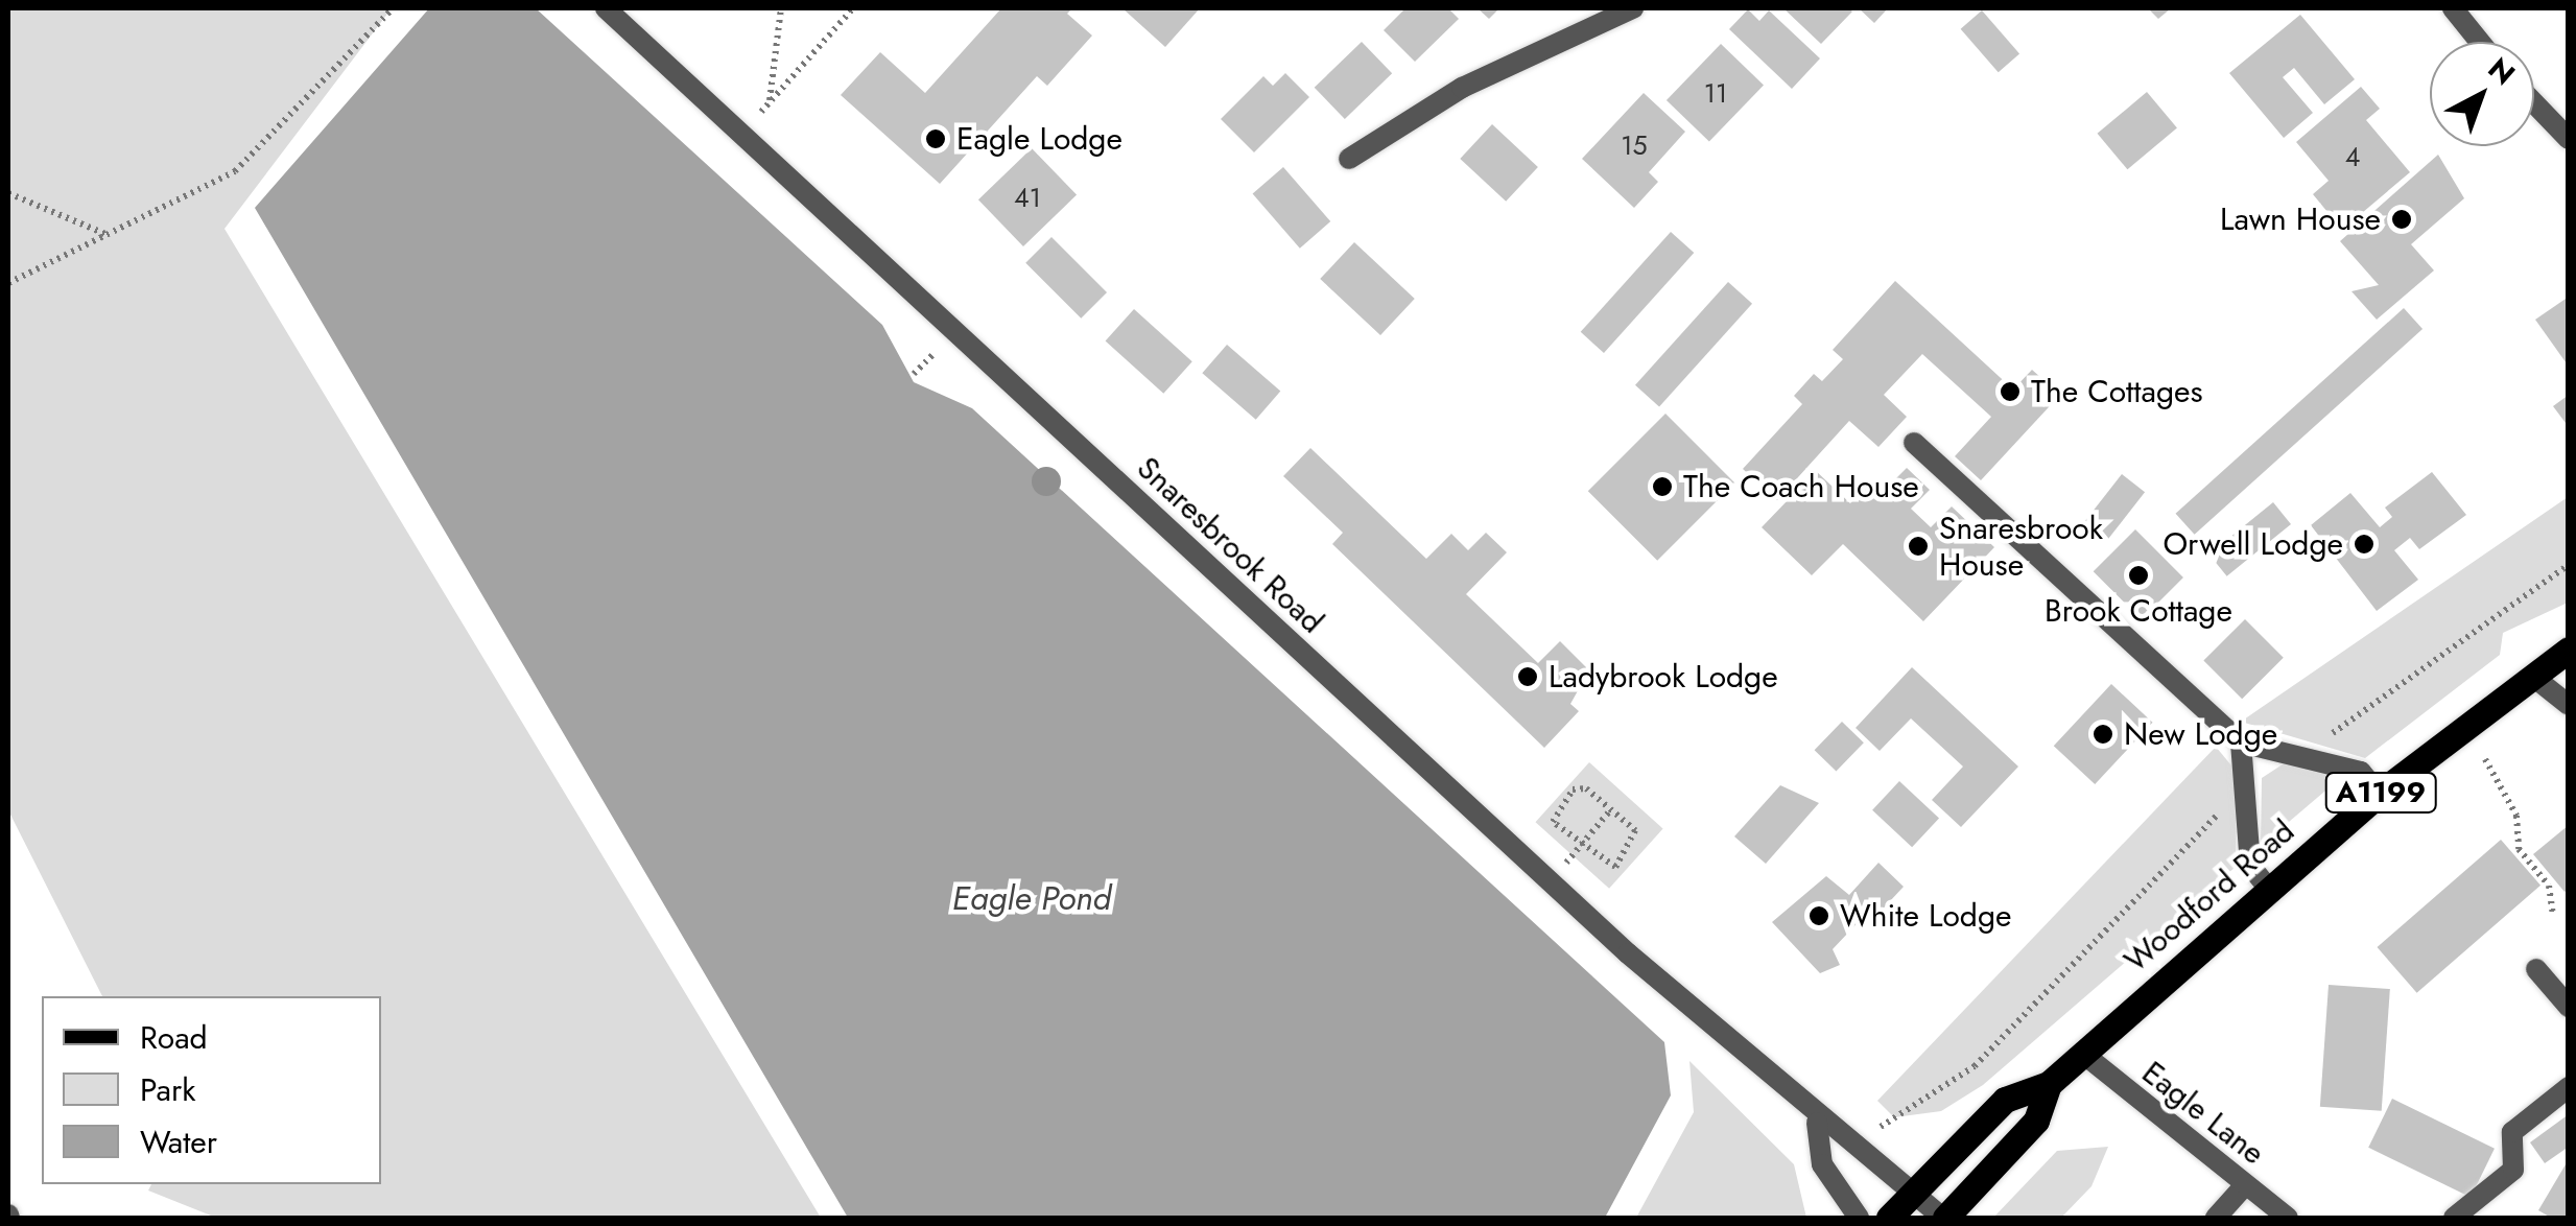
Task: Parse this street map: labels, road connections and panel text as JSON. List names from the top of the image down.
{
  "streets": {
    "main road": ["A1199", "Woodford Road"],
    "street": ["Snaresbrook Road", "Eagle Lane"]
  },
  "crossings": [
    ["Snaresbrook Road", "A1199"],
    ["A1199", "Woodford Road"],
    ["Woodford Road", "Eagle Lane"]
  ],
  "water": ["Eagle Pond"],
  "places": [
    "Eagle Lodge",
    "Lawn House",
    "The Cottages",
    "The Coach House",
    "Orwell Lodge",
    "Snaresbrook House",
    "Brook Cottage",
    "Ladybrook Lodge",
    "New Lodge",
    "White Lodge"
  ],
  "house_numbers": [
    "11",
    "15",
    "4",
    "41"
  ],
  "legend": ["Road", "Park", "Water"],
  "north": "top right"
}
